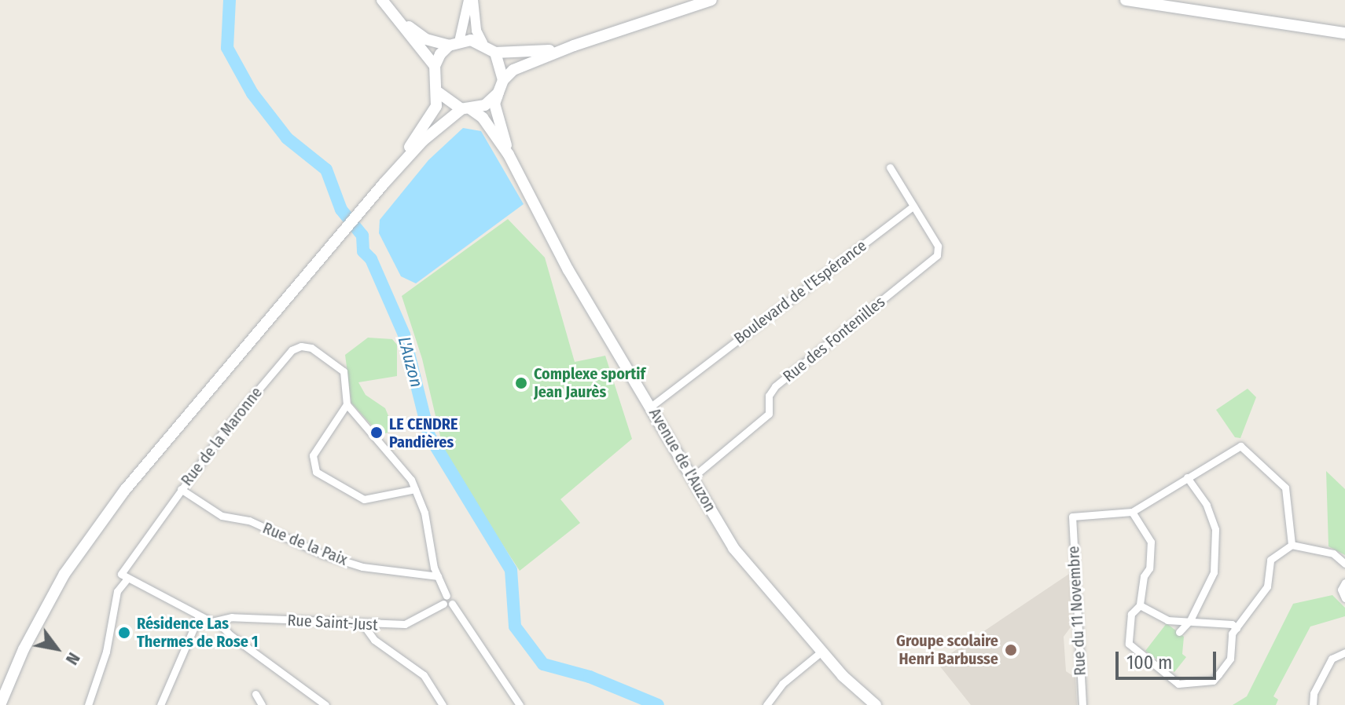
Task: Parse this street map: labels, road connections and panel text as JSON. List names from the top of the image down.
{
  "streets": {
    "main road": ["Avenue de l'Auzon"],
    "street": [
      "Boulevard de l'Espérance",
      "Rue des Fontenilles",
      "Rue de la Maronne",
      "Rue de la Paix",
      "Rue du 11 Novembre",
      "Rue Saint-Just"
    ]
  },
  "crossings": [
    ["Boulevard de l'Espérance", "Rue des Fontenilles"],
    ["Boulevard de l'Espérance", "Avenue de l'Auzon"],
    ["Rue des Fontenilles", "Avenue de l'Auzon"],
    ["Rue de la Maronne", "Rue de la Paix"]
  ],
  "water": ["L'Auzon"],
  "places": [
    "Complexe sportif Jean Jaurès",
    "LE CENDRE Pandières",
    "Résidence Las Thermes de Rose 1",
    "Groupe scolaire Henri Barbusse"
  ],
  "scale_bar": "100 m",
  "north": "bottom right"
}
